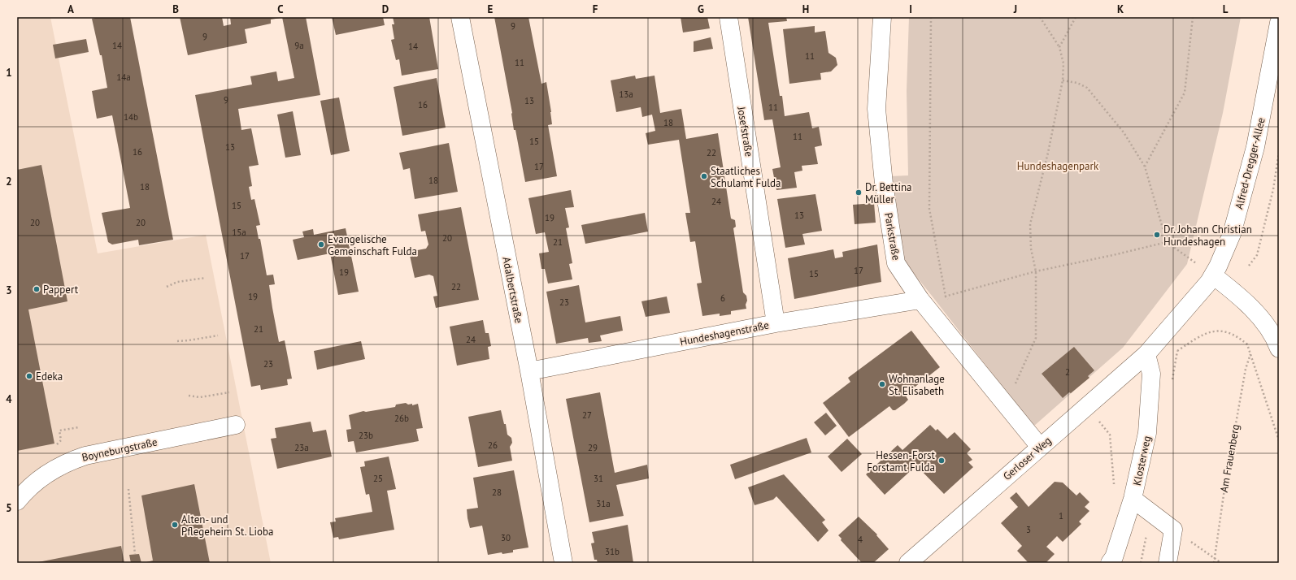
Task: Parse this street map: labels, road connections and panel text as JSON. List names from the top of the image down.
{
  "streets": {
    "street": [
      "Josefstraße",
      "Alfred-Dregger-Allee",
      "Parkstraße",
      "Adalbertstraße",
      "Hundeshagenstraße",
      "Boyneburgstraße",
      "Gerloser Weg",
      "Klosterweg"
    ],
    "path": ["Am Frauenberg"]
  },
  "crossings": [
    ["Josefstraße", "Hundeshagenstraße"],
    ["Alfred-Dregger-Allee", "Gerloser Weg"],
    ["Alfred-Dregger-Allee", "Klosterweg"],
    ["Parkstraße", "Hundeshagenstraße"],
    ["Parkstraße", "Gerloser Weg"],
    ["Adalbertstraße", "Hundeshagenstraße"],
    ["Gerloser Weg", "Klosterweg"]
  ],
  "parks": ["Hundeshagenpark"],
  "places": [
    "Staatliches Schulamt Fulda",
    "Dr. Bettina Müller",
    "Dr. Johann Christian Hundeshagen",
    "Evangelische Gemeinschaft Fulda",
    "Pappert",
    "Edeka",
    "Wohnanlage St. Elisabeth",
    "Hessen-Forst Forstamt Fulda",
    "Alten- und Pflegeheim St. Lioba"
  ],
  "house_numbers": [
    "9",
    "9",
    "14",
    "9a",
    "14",
    "11",
    "11",
    "14a",
    "13a",
    "9",
    "13",
    "16",
    "11",
    "14b",
    "18",
    "11",
    "15",
    "13",
    "16",
    "22",
    "17",
    "18",
    "18",
    "24",
    "15",
    "13",
    "19",
    "20",
    "20",
    "15a",
    "20",
    "21",
    "17",
    "17",
    "19",
    "15",
    "22",
    "19",
    "6",
    "23",
    "21",
    "24",
    "23",
    "2",
    "27",
    "26b",
    "23b",
    "26",
    "23a",
    "29",
    "25",
    "31",
    "28",
    "31a",
    "1",
    "3",
    "30",
    "4",
    "31b"
  ],
  "grid": {
    "columns": [
      "A",
      "B",
      "C",
      "D",
      "E",
      "F",
      "G",
      "H",
      "I",
      "J",
      "K",
      "L"
    ],
    "rows": [
      "1",
      "2",
      "3",
      "4",
      "5"
    ]
  }
}
